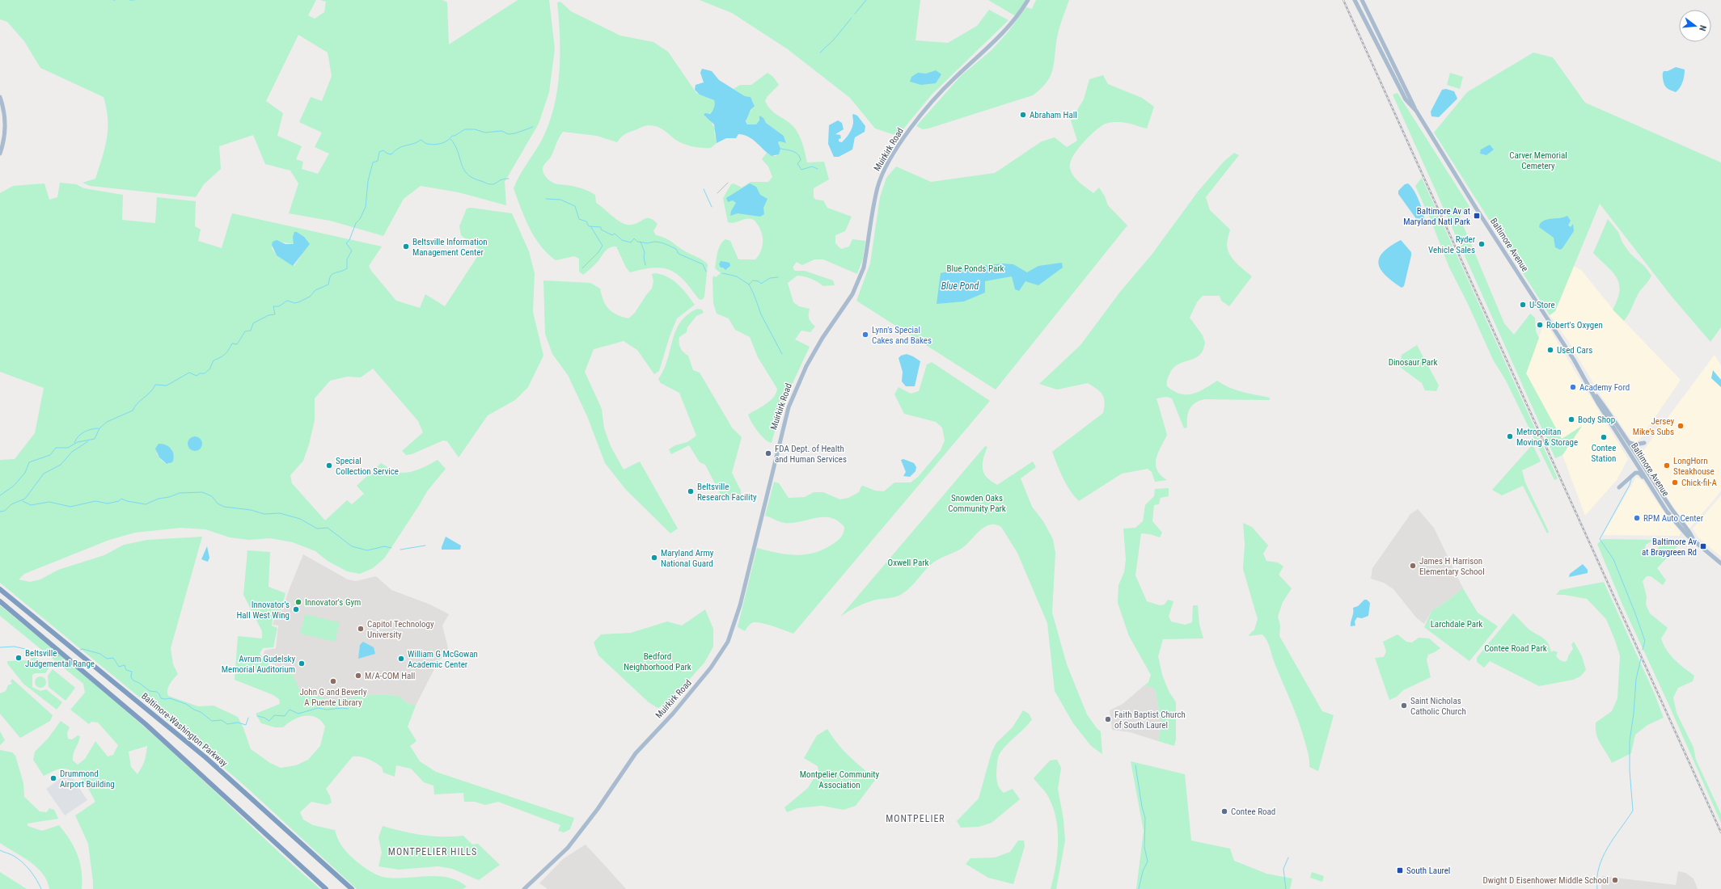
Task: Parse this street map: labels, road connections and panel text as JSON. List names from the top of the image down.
{
  "streets": {
    "highway": ["Baltimore-Washington Parkway"],
    "main road": ["Muirkirk Road", "Baltimore Avenue"]
  },
  "districts": ["MONTPELIER", "MONTPELIER HILLS"],
  "water": ["Blue Pond"],
  "parks": [
    "Carver Memorial Cemetery",
    "Blue Ponds Park",
    "Dinosaur Park",
    "Snowden Oaks Community Park",
    "Oxwell Park",
    "Larchdale Park",
    "Contee Road Park",
    "Bedford Neighborhood Park",
    "Montpelier Community Association"
  ],
  "places": {
    "other": [
      "Abraham Hall",
      "Ryder Vehicle Sales",
      "Beltsville Information Management Center",
      "U-Store",
      "Robert's Oxygen",
      "Lynn's Special Cakes and Bakes",
      "Used Cars",
      "Academy Ford",
      "Body Shop",
      "Jersey Mike's Subs",
      "Metropolitan Moving & Storage",
      "Contee Station",
      "FDA Dept. of Health and Human Services",
      "Special Collection Service",
      "LongHorn Steakhouse",
      "Chick-fil-A",
      "Beltsville Research Facility",
      "RPM Auto Center",
      "Maryland Army National Guard",
      "James H Harrison Elementary School",
      "Innovator's Gym",
      "Innovator's Hall West Wing",
      "Capitol Technology University",
      "Beltsville Judgemental Range",
      "William G McGowan Academic Center",
      "Avrum Gudelsky Memorial Auditorium",
      "M/A-COM Hall",
      "John G and Beverly A Puente Library",
      "Saint Nicholas Catholic Church",
      "Faith Baptist Church of South Laurel",
      "Drummond Airport Building",
      "Contee Road",
      "Dwight D Eisenhower Middle School"
    ],
    "transit": ["Baltimore Av at Maryland Natl Park", "Baltimore Av at Braygreen Rd", "South Laurel"]
  },
  "north": "right"
}
